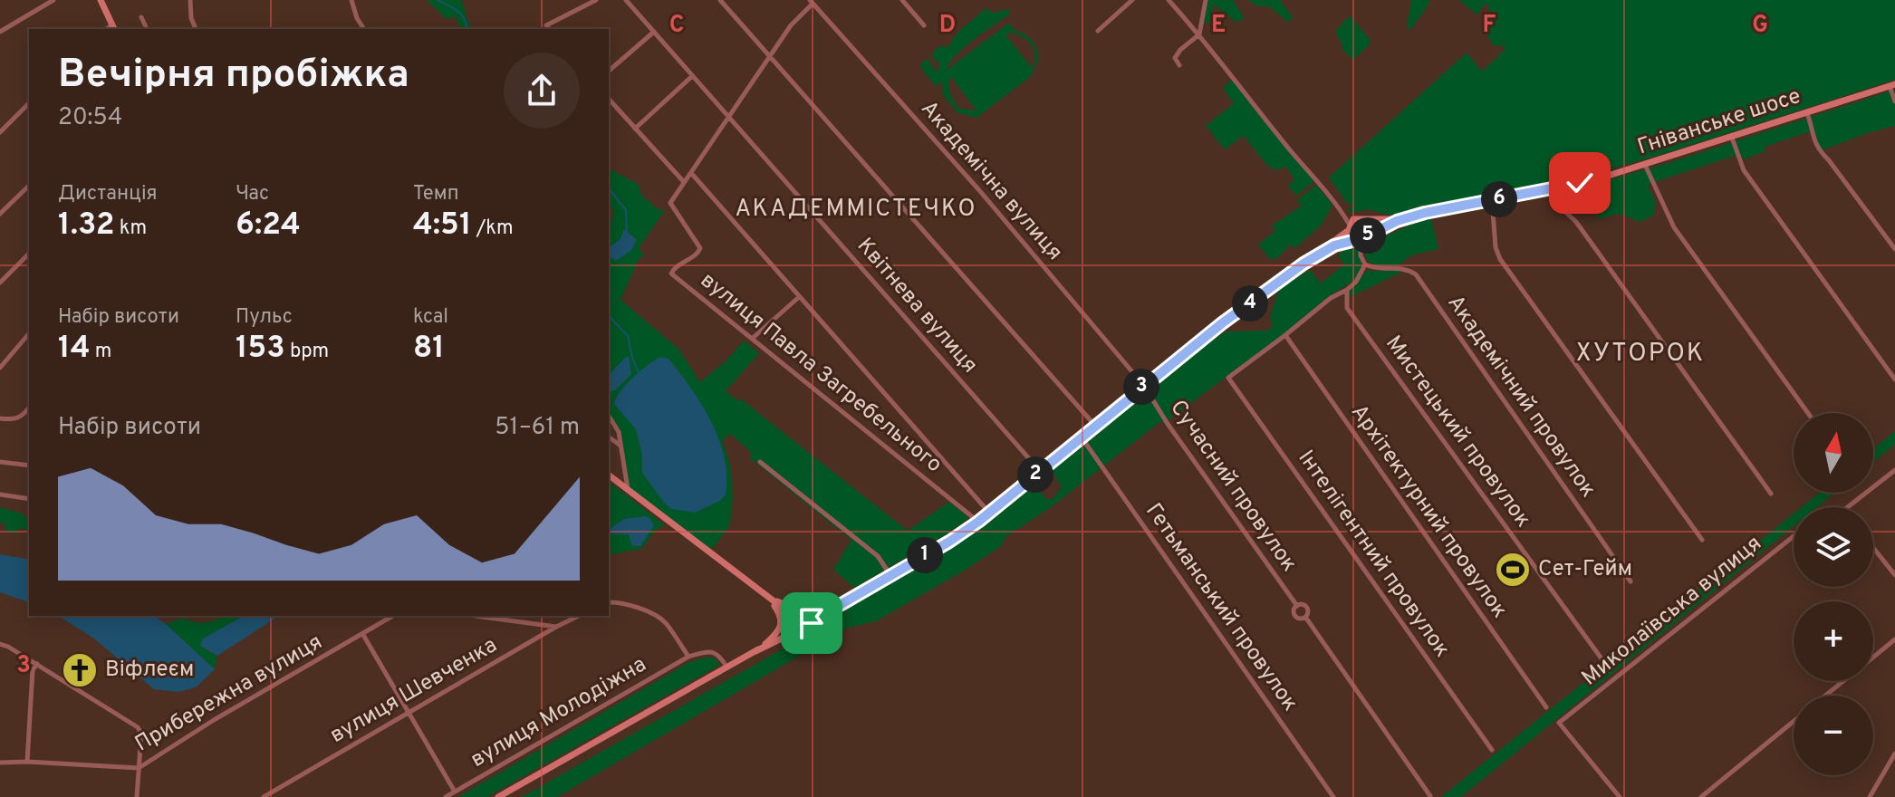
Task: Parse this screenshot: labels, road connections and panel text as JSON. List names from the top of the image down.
{
  "streets": {
    "main road": ["Гніванське шосе"],
    "street": [
      "Академічна вулиця",
      "Квітнева вулиця",
      "вулиця Павла Загребельного",
      "Академічний провулок",
      "Мистецький провулок",
      "Сучасний провулок",
      "Архітектурний провулок",
      "Інтелігентний провулок",
      "Гетьманський провулок",
      "Миколаївська вулиця",
      "вулиця Шевченка",
      "Прибережна вулиця",
      "вулиця Молодіжна"
    ]
  },
  "crossings": [
    ["Гніванське шосе", "Академічна вулиця"],
    ["Гніванське шосе", "Квітнева вулиця"],
    ["Гніванське шосе", "вулиця Павла Загребельного"],
    ["Гніванське шосе", "Сучасний провулок"],
    ["Гніванське шосе", "Гетьманський провулок"],
    ["Академічна вулиця", "вулиця Павла Загребельного"],
    ["Академічна вулиця", "Сучасний провулок"],
    ["Квітнева вулиця", "вулиця Павла Загребельного"],
    ["Архітектурний провулок", "Інтелігентний провулок"]
  ],
  "districts": ["АКАДЕММІСТЕЧКО", "ХУТОРОК"],
  "places": {
    "sports": ["Сет-Гейм"],
    "church": ["Віфлеєм"]
  },
  "north": "top",
  "page": {
    "heading": ["Вечірня пробіжка", "20:54"],
    "stats": [
      ["Дистанція", "1.32 km"],
      ["Час", "6:24"],
      ["Темп", "4:51 /km"],
      ["Набір висоти", "14 m"],
      ["Пульс", "153 bpm"],
      ["kcal", "81"]
    ],
    "pins": [
      "6",
      "5",
      "4",
      "3",
      "2",
      "1"
    ],
    "chart": ["Набір висоти", "51–61 m"],
    "map_buttons": ["+", "−"]
  },
  "grid": {
    "columns": [
      "C",
      "D",
      "E",
      "F",
      "G"
    ],
    "rows": ["3"]
  }
}
